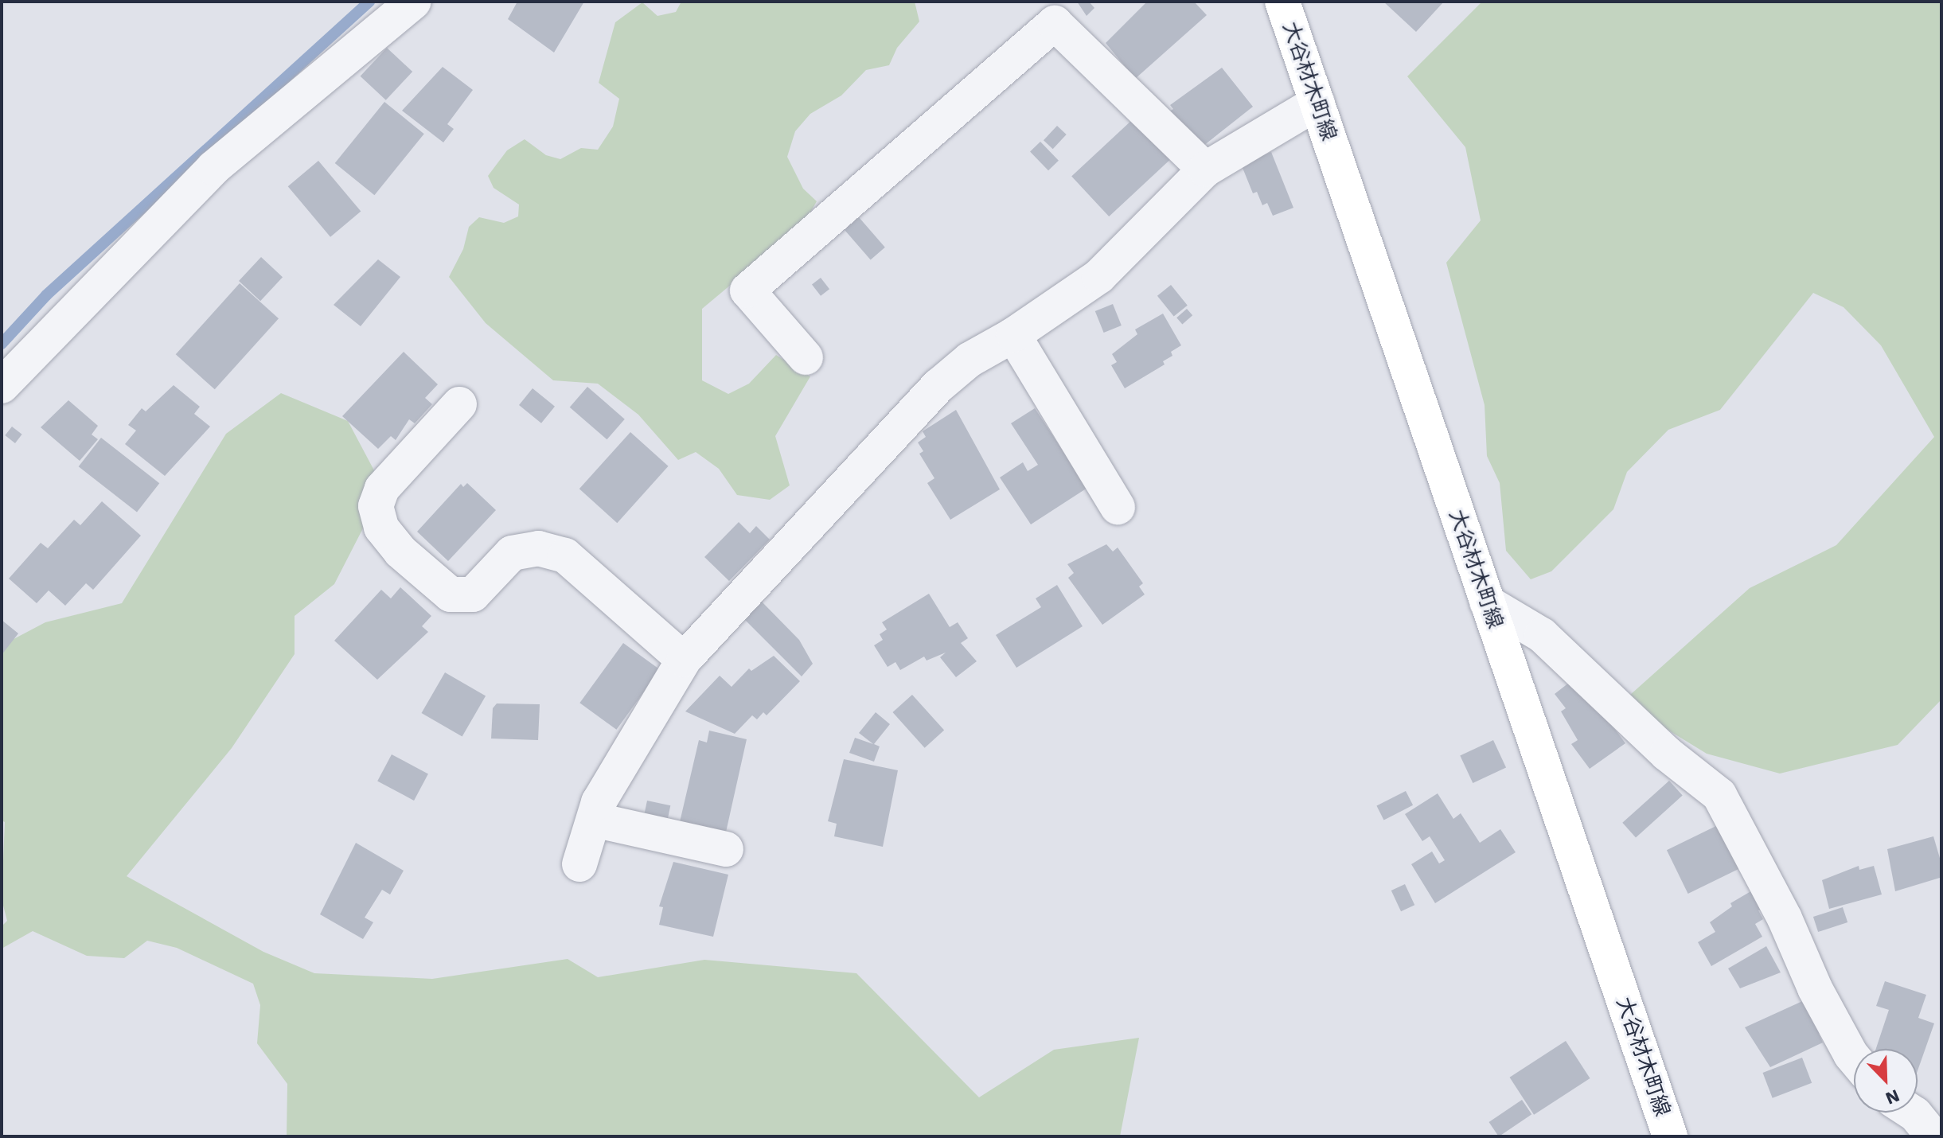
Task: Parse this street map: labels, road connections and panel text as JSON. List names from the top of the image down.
{
  "streets": {
    "main road": ["大谷材木町線"]
  },
  "north": "bottom right"
}
